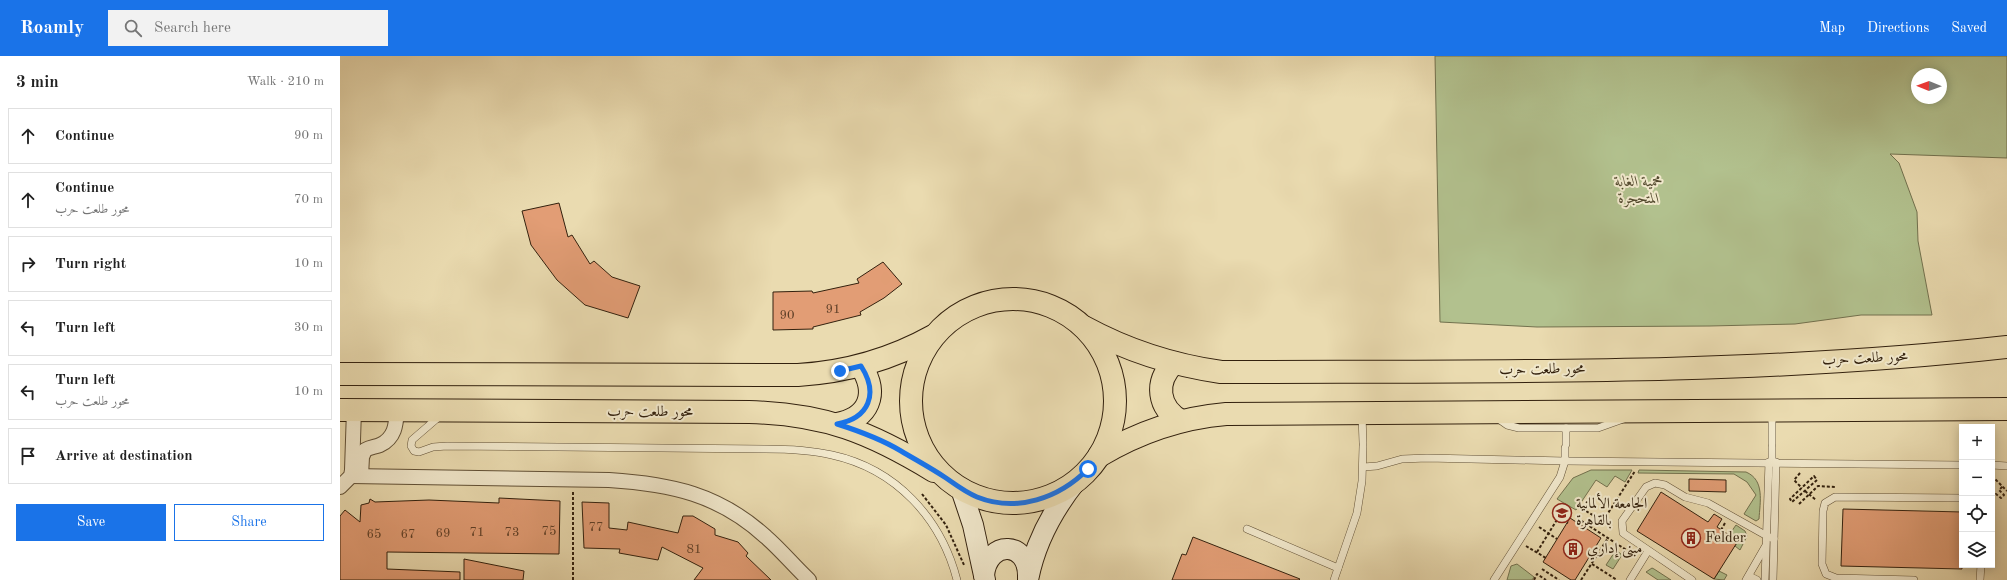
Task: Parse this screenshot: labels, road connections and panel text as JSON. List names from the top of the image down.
{
  "streets": {
    "main road": ["محور طلعت حرب"]
  },
  "parks": ["محمية الغابة المتحجرة"],
  "places": {
    "school or university": ["الجامعة الألمانية بالقاهرة"],
    "building": ["Felder", "مبنى إداري"]
  },
  "house_numbers": [
    "91",
    "90",
    "77",
    "75",
    "71",
    "73",
    "69",
    "65",
    "67",
    "81"
  ],
  "north": "left",
  "page": {
    "header": "Roamly",
    "search": "Search here",
    "nav": ["Map", "Directions", "Saved"],
    "heading": ["3 min", "Walk · 210 m"],
    "list": [
      ["Continue", "90 m"],
      ["Continue", "محور طلعت حرب", "70 m"],
      ["Turn right", "10 m"],
      ["Turn left", "30 m"],
      ["Turn left", "محور طلعت حرب", "10 m"],
      "Arrive at destination"
    ],
    "map_buttons": ["+", "−"],
    "buttons": ["Save", "Share"]
  }
}
